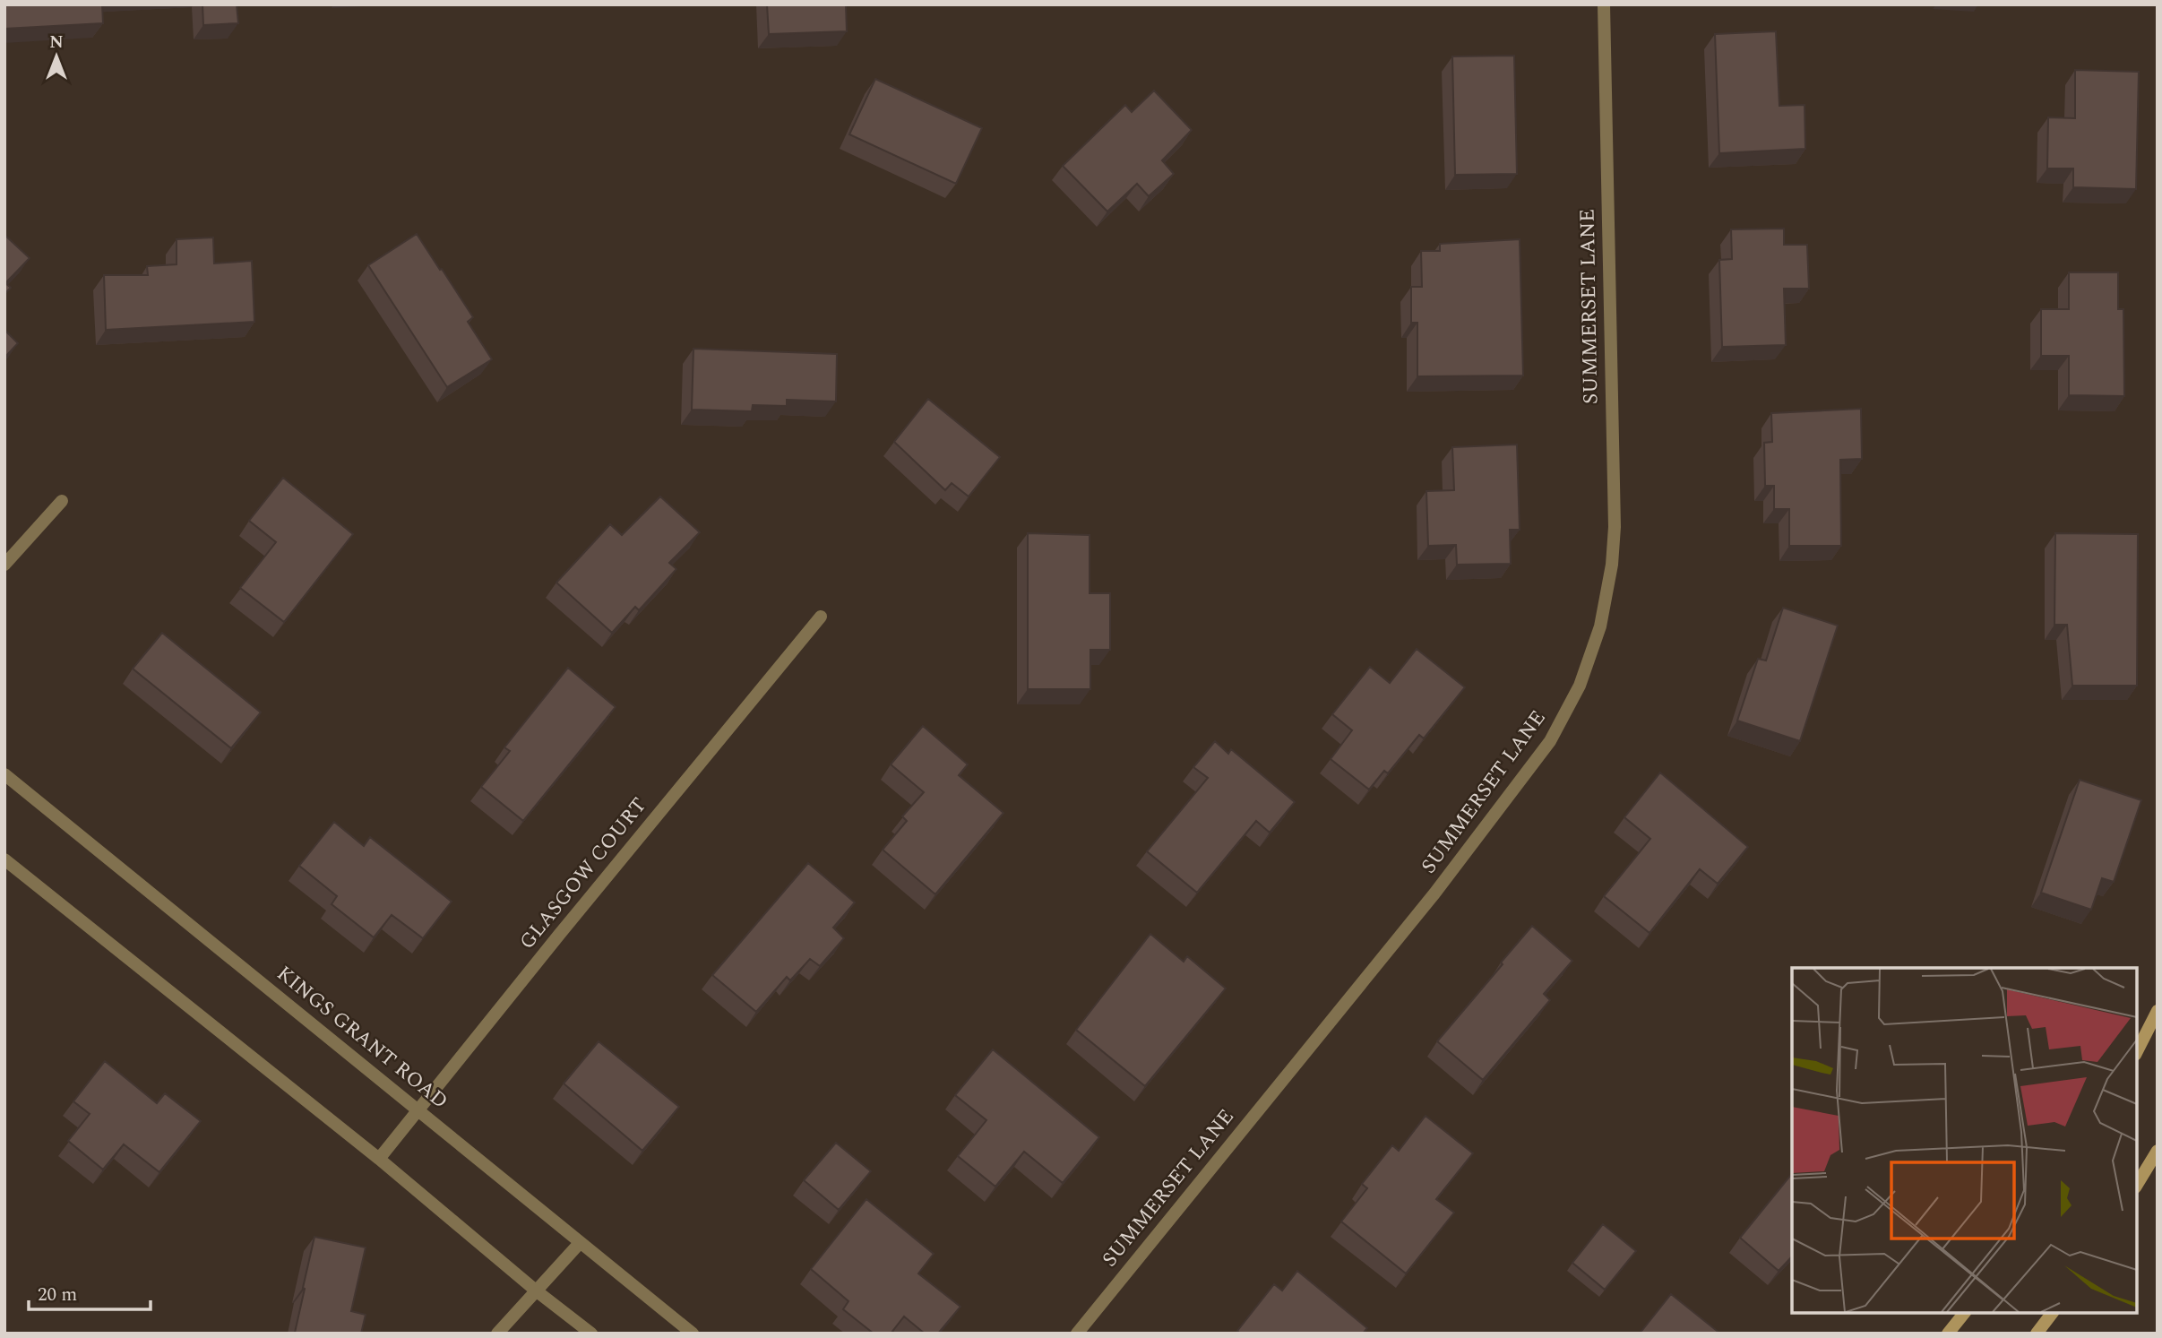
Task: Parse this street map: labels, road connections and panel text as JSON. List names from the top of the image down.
{
  "streets": {
    "street": ["SUMMERSET LANE", "GLASGOW COURT", "KINGS GRANT ROAD"]
  },
  "crossings": [
    ["GLASGOW COURT", "KINGS GRANT ROAD"]
  ],
  "scale_bar": "20 m",
  "north": "top"
}
